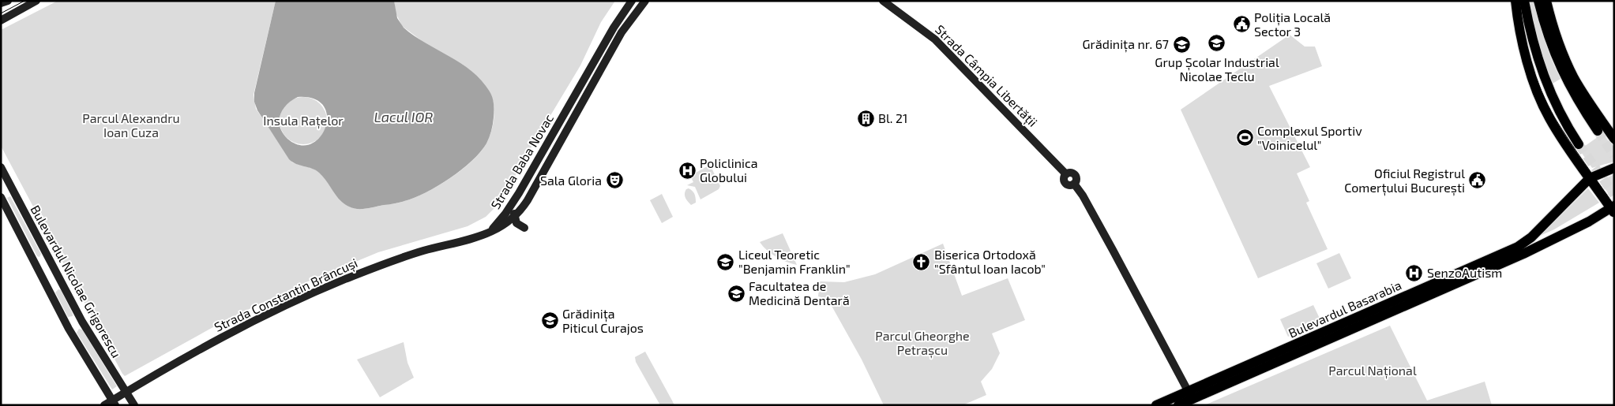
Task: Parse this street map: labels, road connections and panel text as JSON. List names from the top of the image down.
{
  "streets": {
    "main road": [
      "Strada Câmpia Libertății",
      "Strada Baba Novac",
      "Bulevardul Nicolae Grigorescu",
      "Strada Constantin Brâncuși",
      "Bulevardul Basarabia"
    ]
  },
  "crossings": [
    ["Strada Câmpia Libertății", "Bulevardul Basarabia"],
    ["Strada Baba Novac", "Strada Constantin Brâncuși"],
    ["Bulevardul Nicolae Grigorescu", "Strada Constantin Brâncuși"]
  ],
  "water": ["Lacul IOR"],
  "parks": [
    "Parcul Alexandru Ioan Cuza",
    "Insula Rațelor",
    "Parcul Gheorghe Petrașcu",
    "Parcul Național"
  ],
  "places": {
    "public building": ["Poliția Locală Sector 3", "Oficiul Registrul Comerțului București"],
    "school or university": [
      "Grup Școlar Industrial Nicolae Teclu",
      "Grădinița nr. 67",
      "Liceul Teoretic \"Benjamin Franklin\"",
      "Facultatea de Medicină Dentară",
      "Grădinița Piticul Curajos"
    ],
    "building": ["Bl. 21"],
    "sports": ["Complexul Sportiv \"Voinicelul\""],
    "hospital": ["Policlinica Globului", "SenzoAutism"],
    "theatre": ["Sala Gloria"],
    "church": ["Biserica Ortodoxă \"Sfântul Ioan Iacob\""]
  }
}
